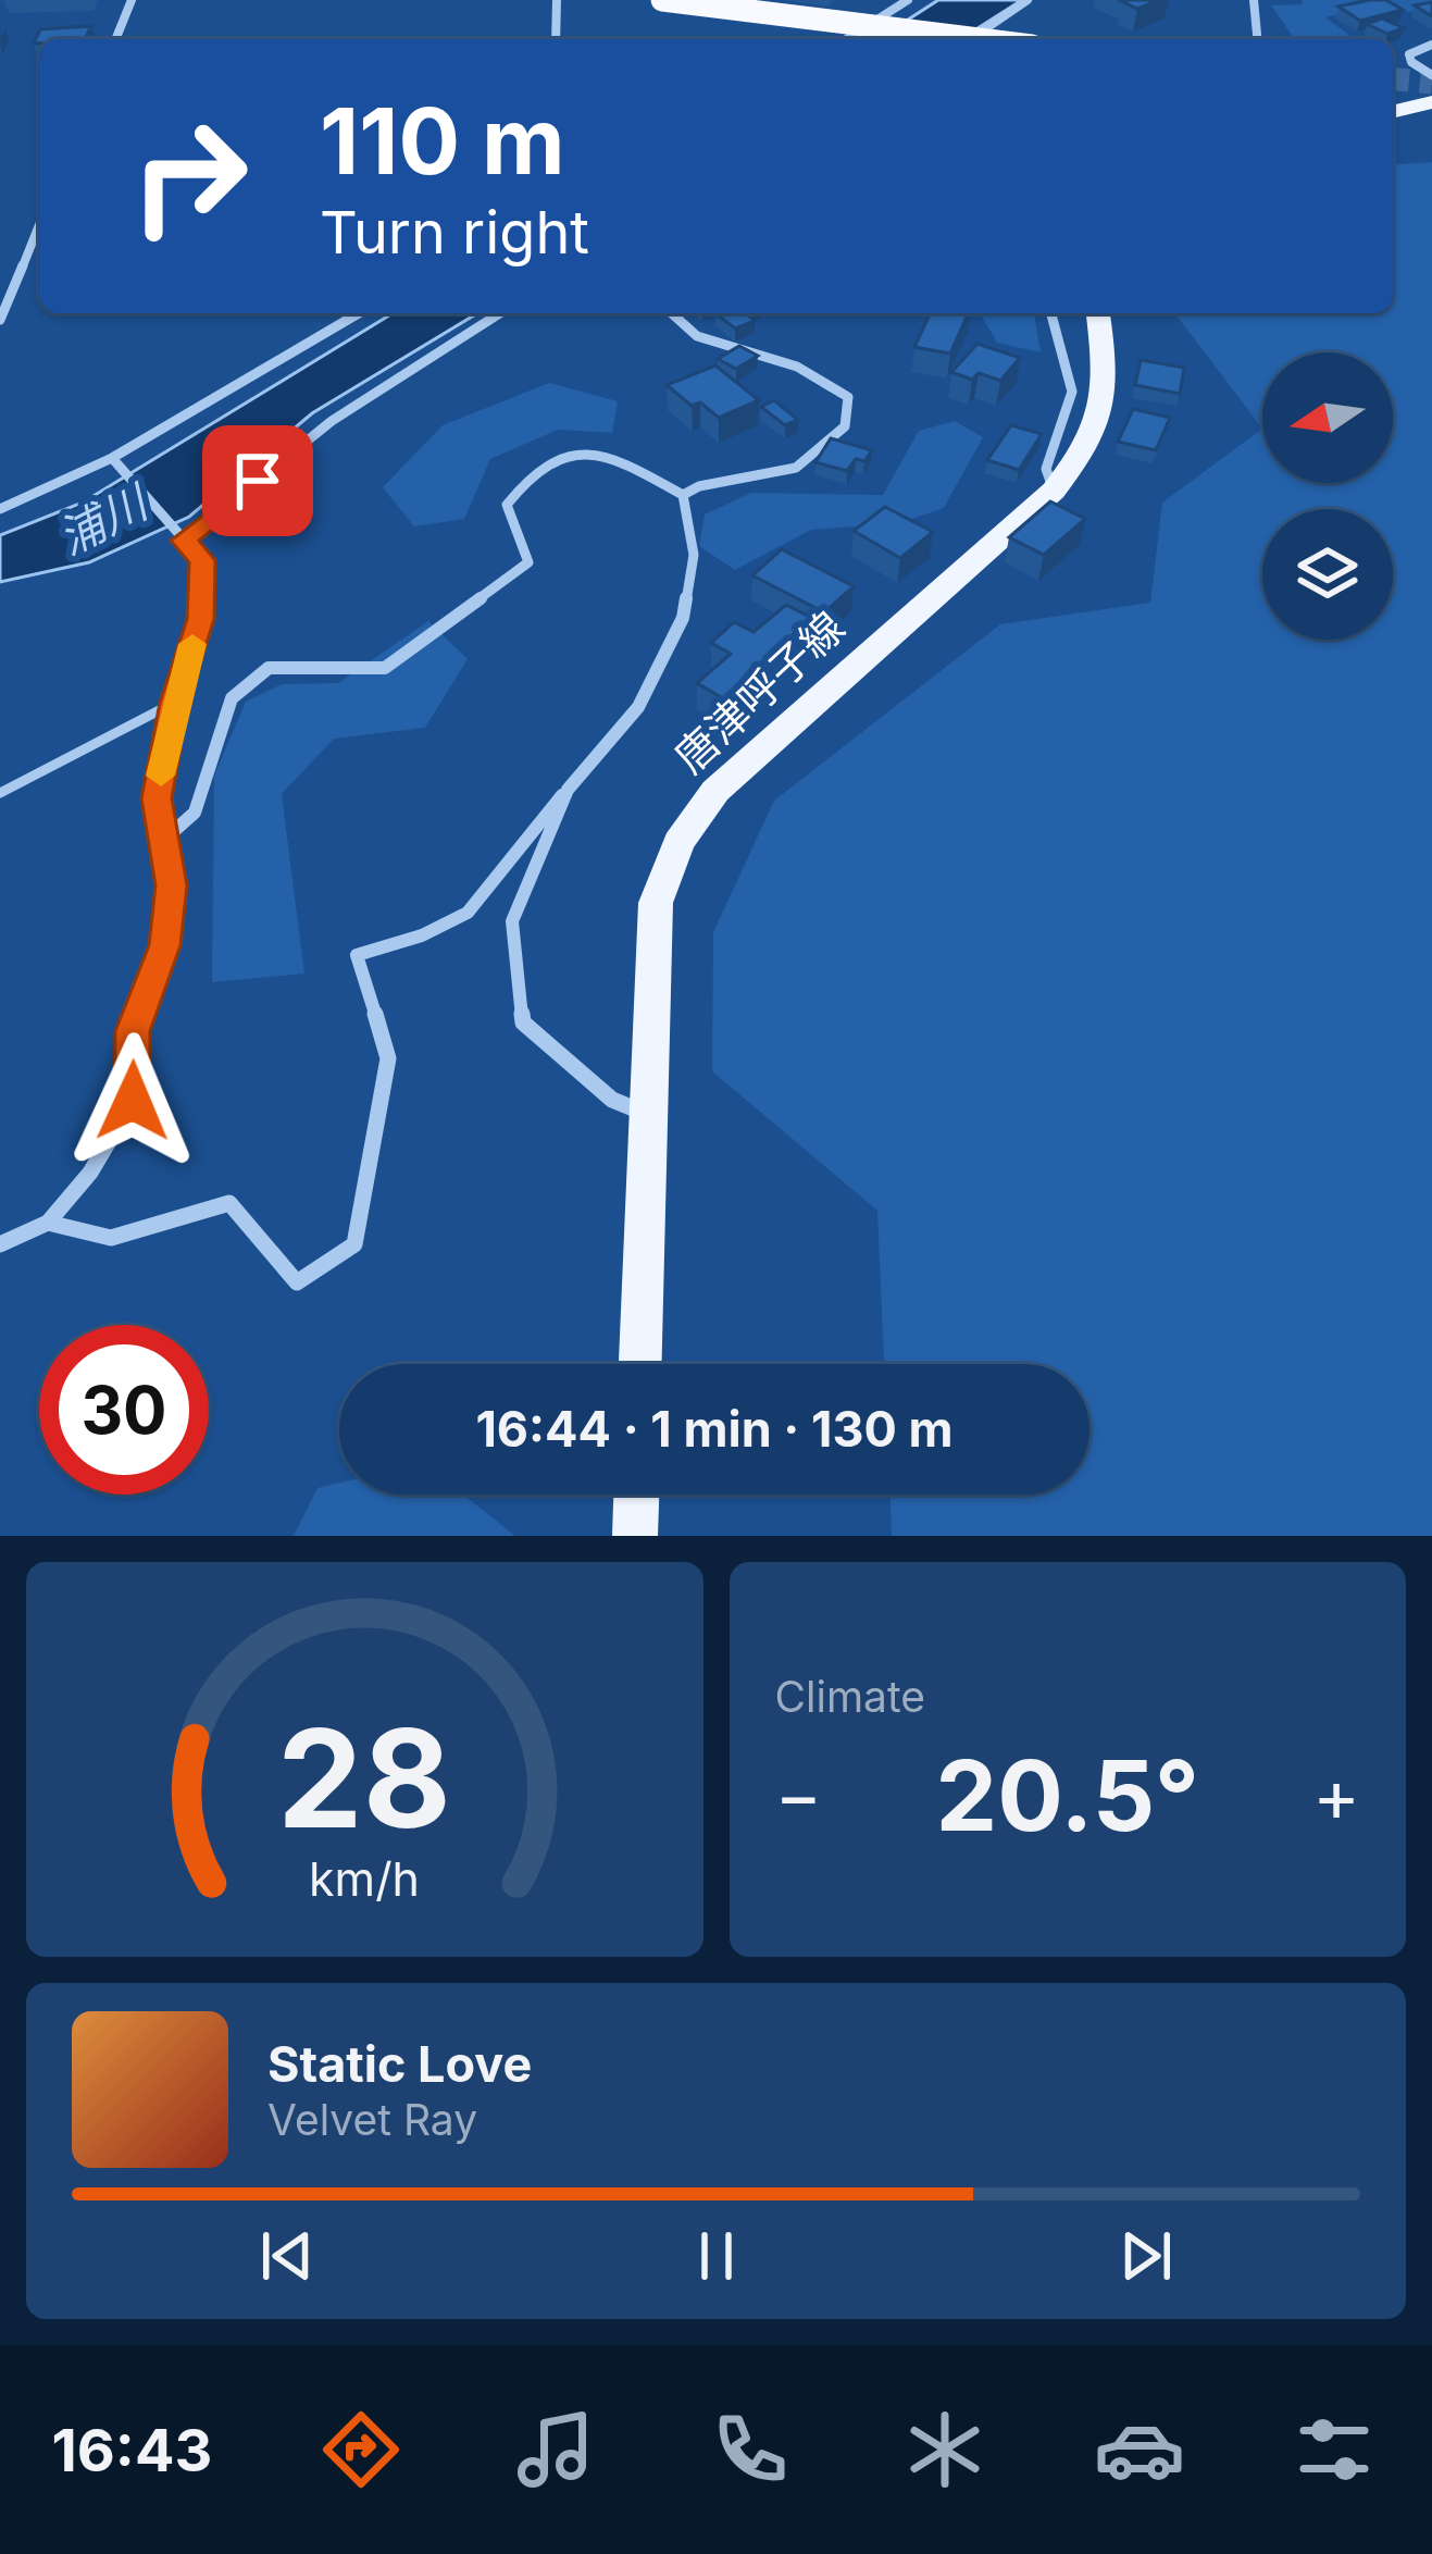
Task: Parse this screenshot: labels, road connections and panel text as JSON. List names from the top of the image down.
{
  "streets": {
    "main road": ["唐津呼子線"]
  },
  "water": ["浦川"],
  "north": "left",
  "page": {
    "turn": ["110 m", "Turn right"],
    "limit": "30",
    "trip": "16:44 · 1 min · 130 m",
    "tile": "Climate",
    "heat": ["−", "20.5°", "+"],
    "song": ["Static Love", "Velvet Ray"],
    "tabs": "16:43",
    "gauge": ["28", "km/h"]
  }
}
